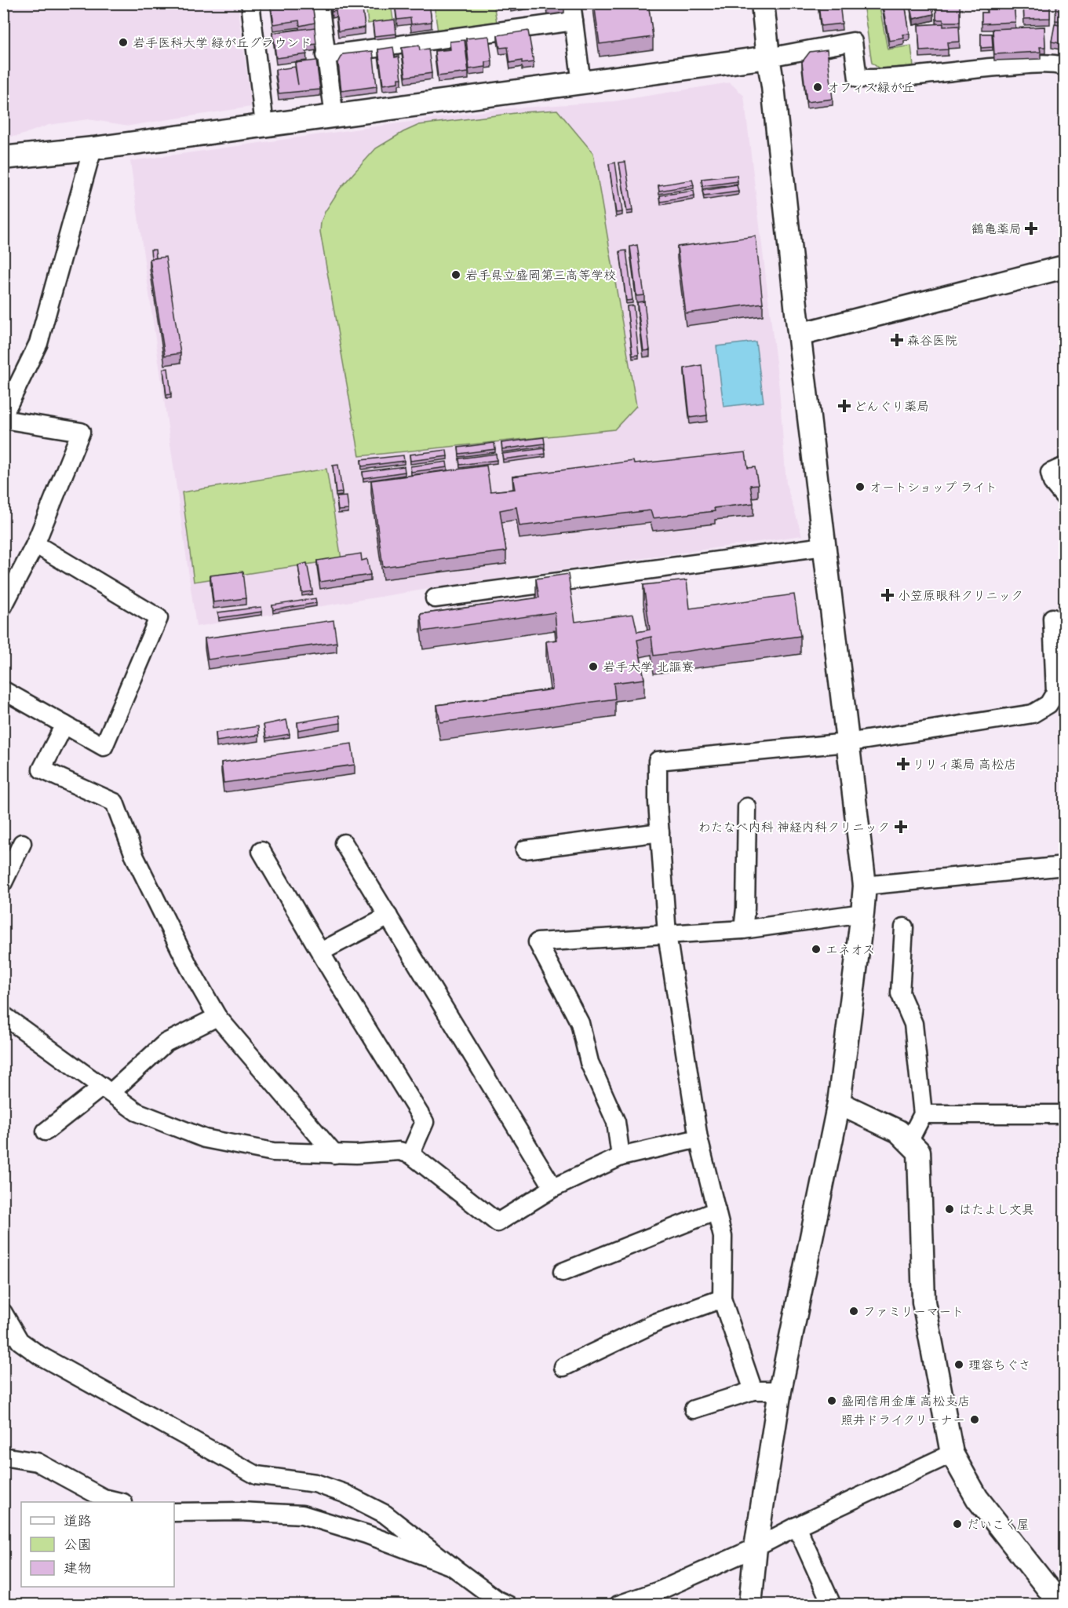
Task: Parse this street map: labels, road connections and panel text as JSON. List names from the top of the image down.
{
  "places": {
    "other": [
      "岩手医科大学 緑が丘グラウンド",
      "オフィス緑が丘",
      "岩手県立盛岡第三高等学校",
      "オートショップ ライト",
      "岩手大学 北謳寮",
      "エネオス",
      "はたよし文具",
      "ファミリーマート",
      "理容ちぐさ",
      "盛岡信用金庫 高松支店",
      "照井ドライクリーナー",
      "だいこく屋"
    ],
    "health": [
      "鶴亀薬局",
      "森谷医院",
      "どんぐり薬局",
      "小笠原眼科クリニック",
      "リリィ薬局 高松店",
      "わたなべ内科 神経内科クリニック"
    ]
  },
  "legend": ["道路", "公園", "建物"]
}
